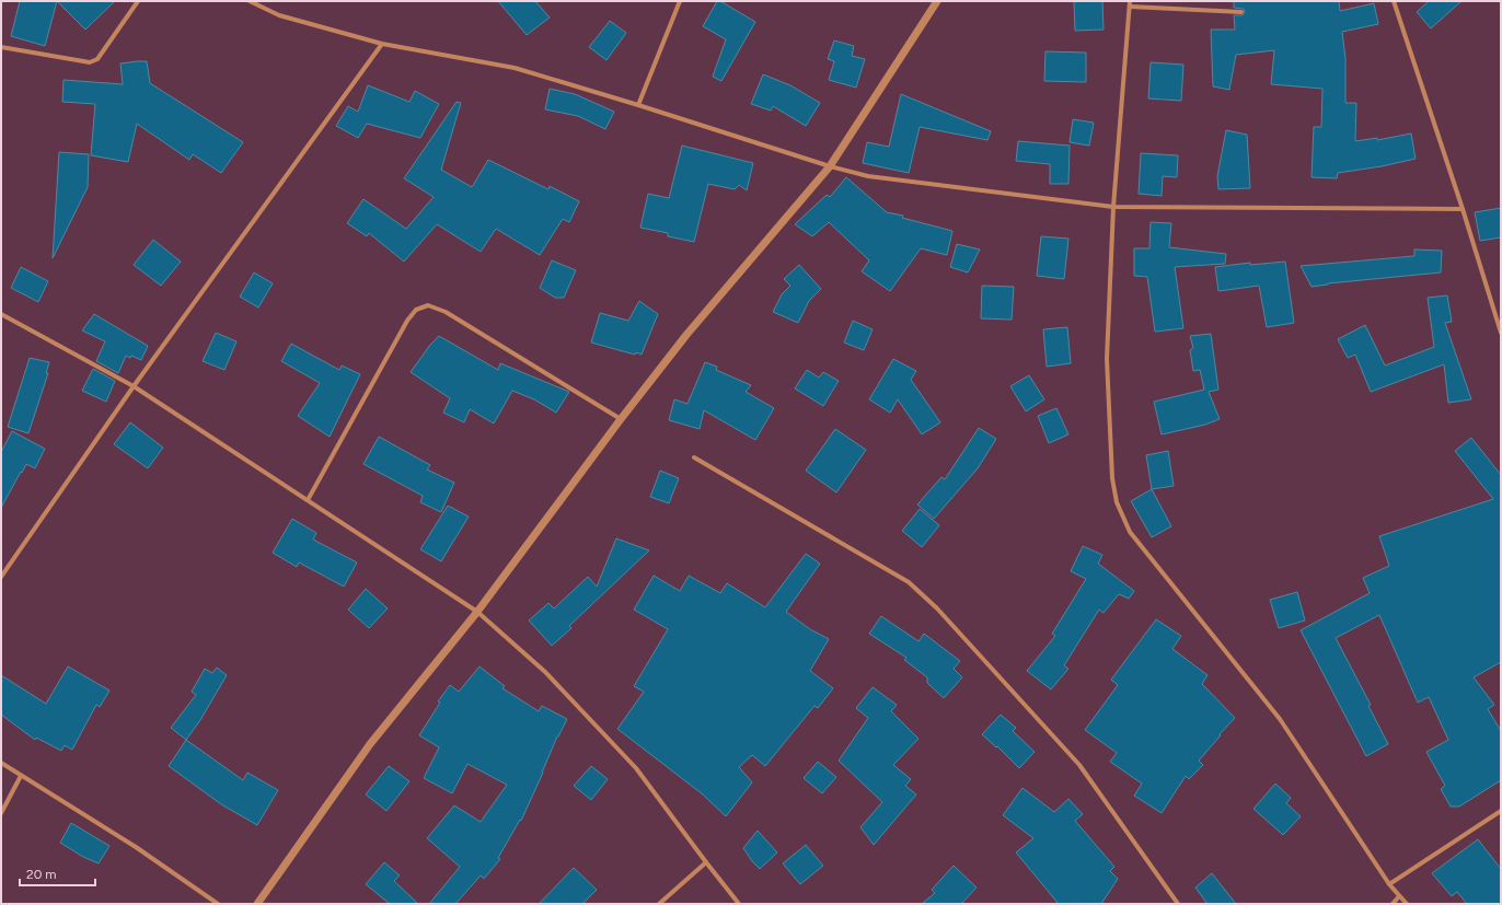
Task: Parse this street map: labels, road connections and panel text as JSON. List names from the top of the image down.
{
  "scale_bar": "20 m"
}
